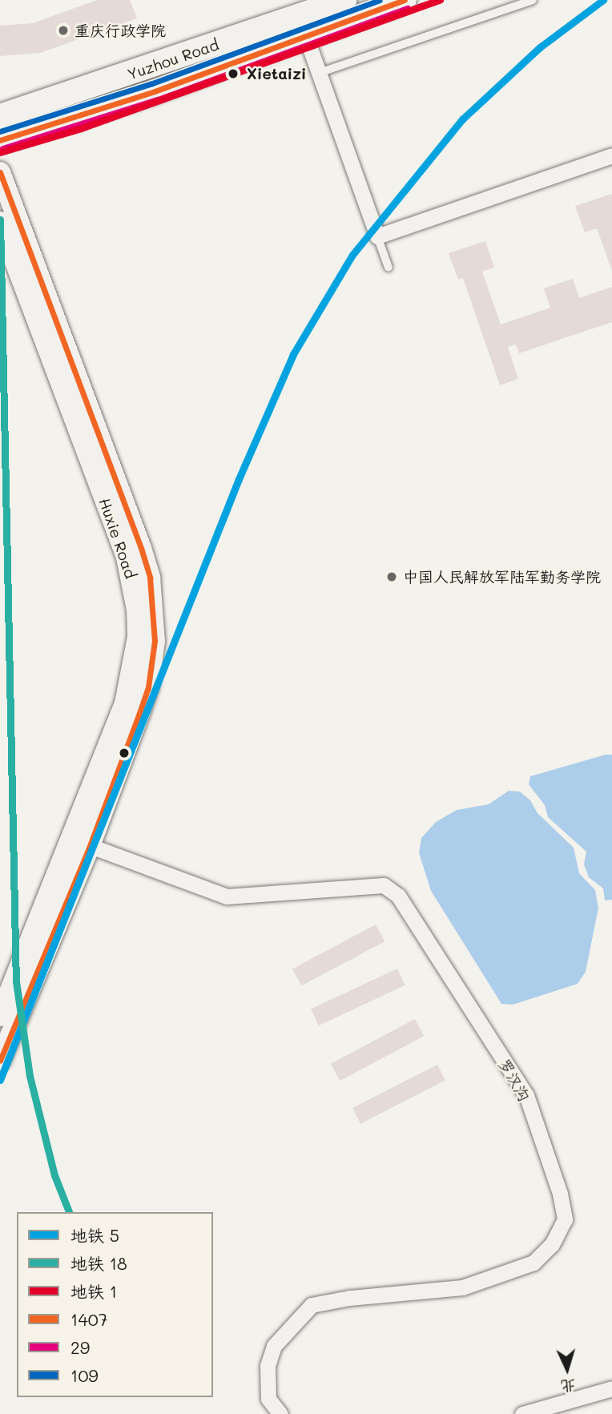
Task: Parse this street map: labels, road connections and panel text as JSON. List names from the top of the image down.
{
  "streets": {
    "main road": ["Yuzhou Road", "Huxie Road"],
    "street": ["罗汉沟"]
  },
  "crossings": [
    ["Huxie Road", "罗汉沟"]
  ],
  "places": ["重庆行政学院", "Xietaizi", "中国人民解放军陆军勤务学院"],
  "lines": [
    "metro line 5",
    "metro line 1",
    "transit line 1407",
    "transit line 109",
    "transit line 29",
    "metro line 18"
  ],
  "legend": [
    "地铁 5",
    "地铁 18",
    "地铁 1",
    "1407",
    "29",
    "109"
  ],
  "north": "bottom"
}
